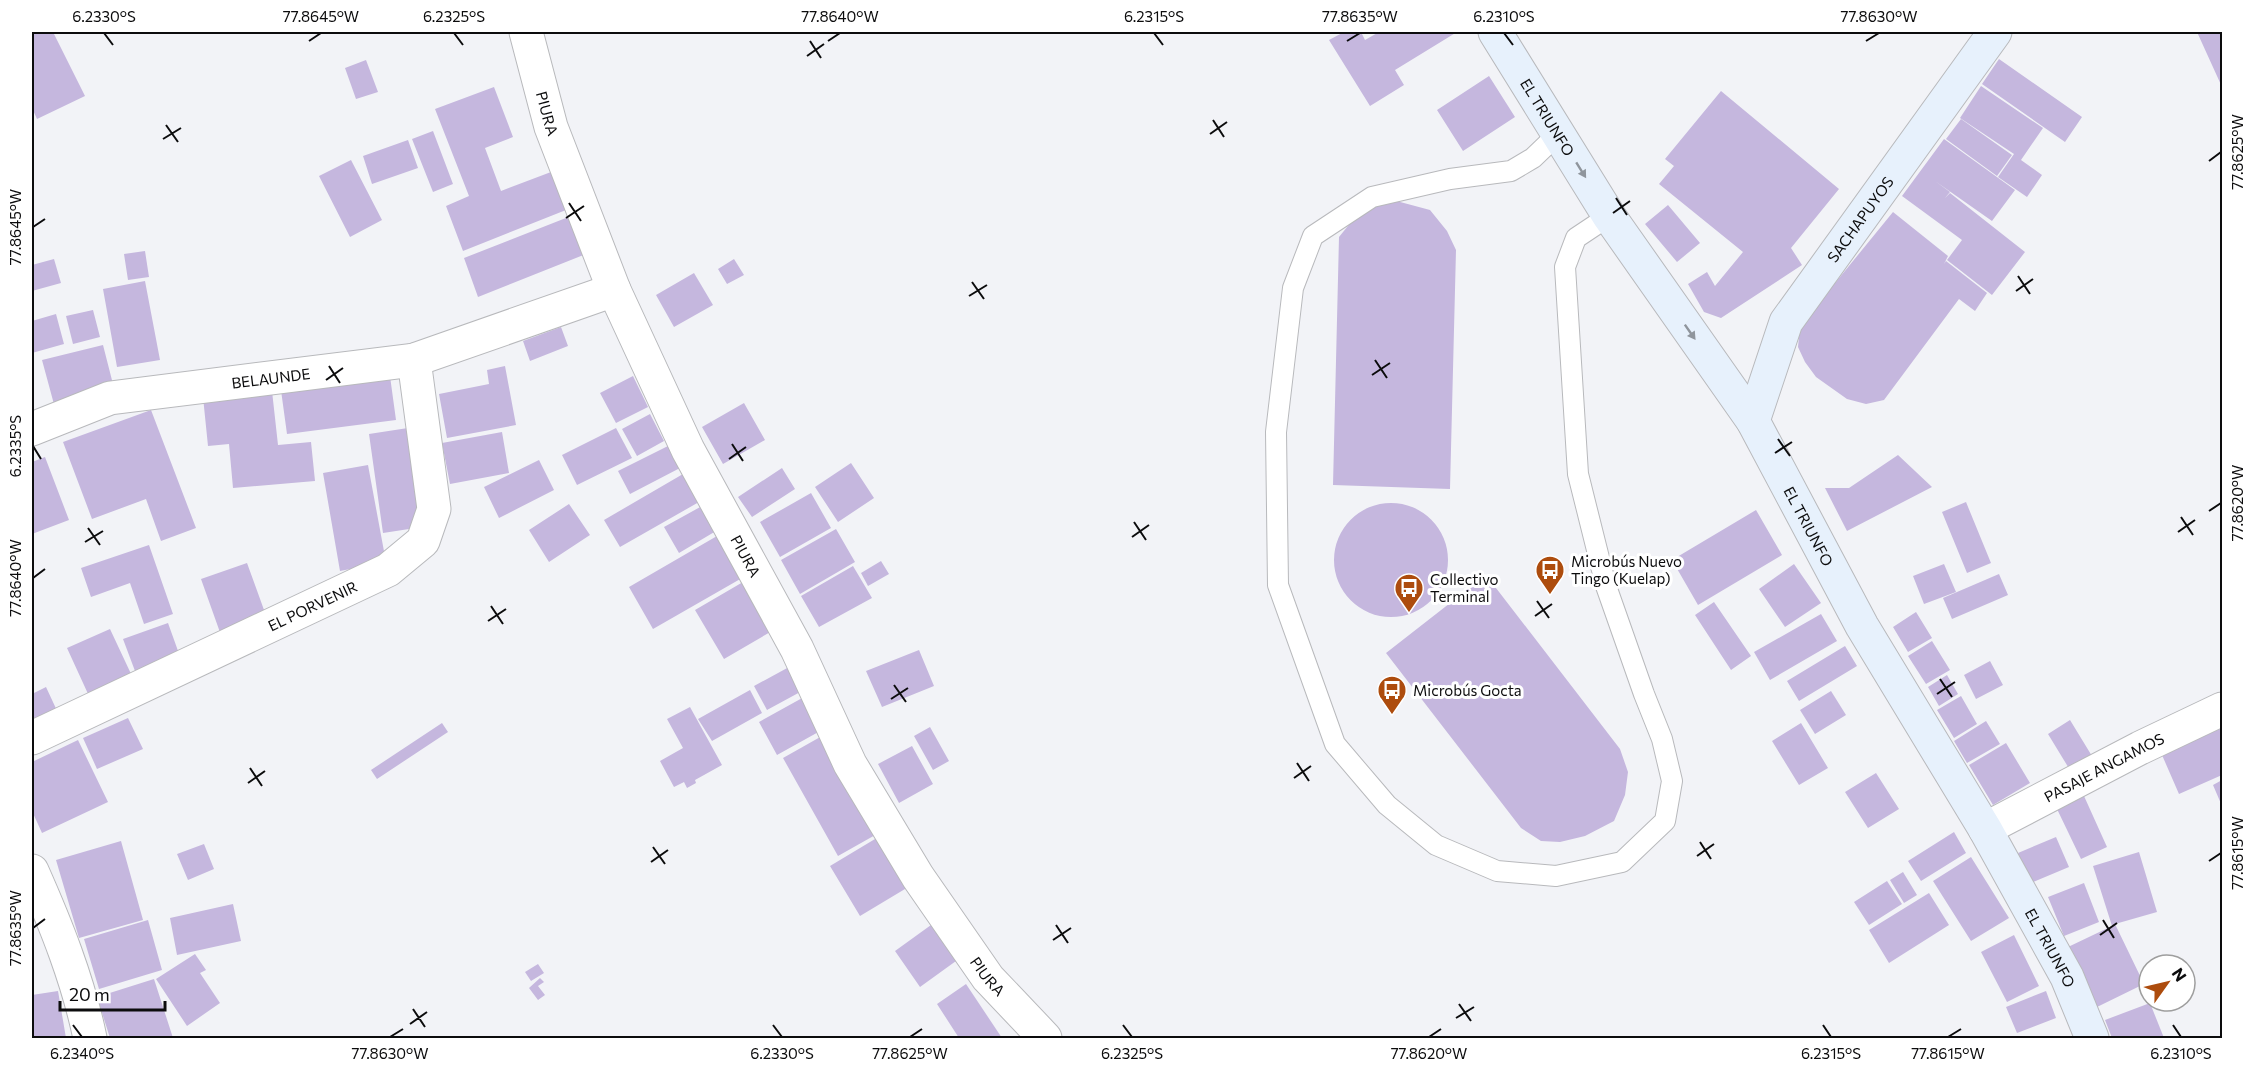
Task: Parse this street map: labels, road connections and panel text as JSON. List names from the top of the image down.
{
  "streets": {
    "main road": ["EL TRIUNFO", "SACHAPUYOS"],
    "street": [
      "PIURA",
      "BELAUNDE",
      "EL PORVENIR",
      "PASAJE ANGAMOS"
    ]
  },
  "crossings": [
    ["PIURA", "BELAUNDE"],
    ["EL TRIUNFO", "SACHAPUYOS"],
    ["EL TRIUNFO", "PASAJE ANGAMOS"],
    ["BELAUNDE", "EL PORVENIR"]
  ],
  "places": {
    "bus stop": ["Microbús Nuevo Tingo (Kuelap)", "Collectivo Terminal", "Microbús Gocta"]
  },
  "scale_bar": "20 m",
  "north": "top right",
  "coordinates": [
    "6.2330°S",
    "77.8645°W",
    "6.2325°S",
    "77.8640°W",
    "6.2315°S",
    "77.8635°W",
    "6.2310°S",
    "77.8630°W",
    "77.8625°W",
    "6.2335°S",
    "77.8620°W",
    "77.8615°W",
    "6.2340°S"
  ]
}
